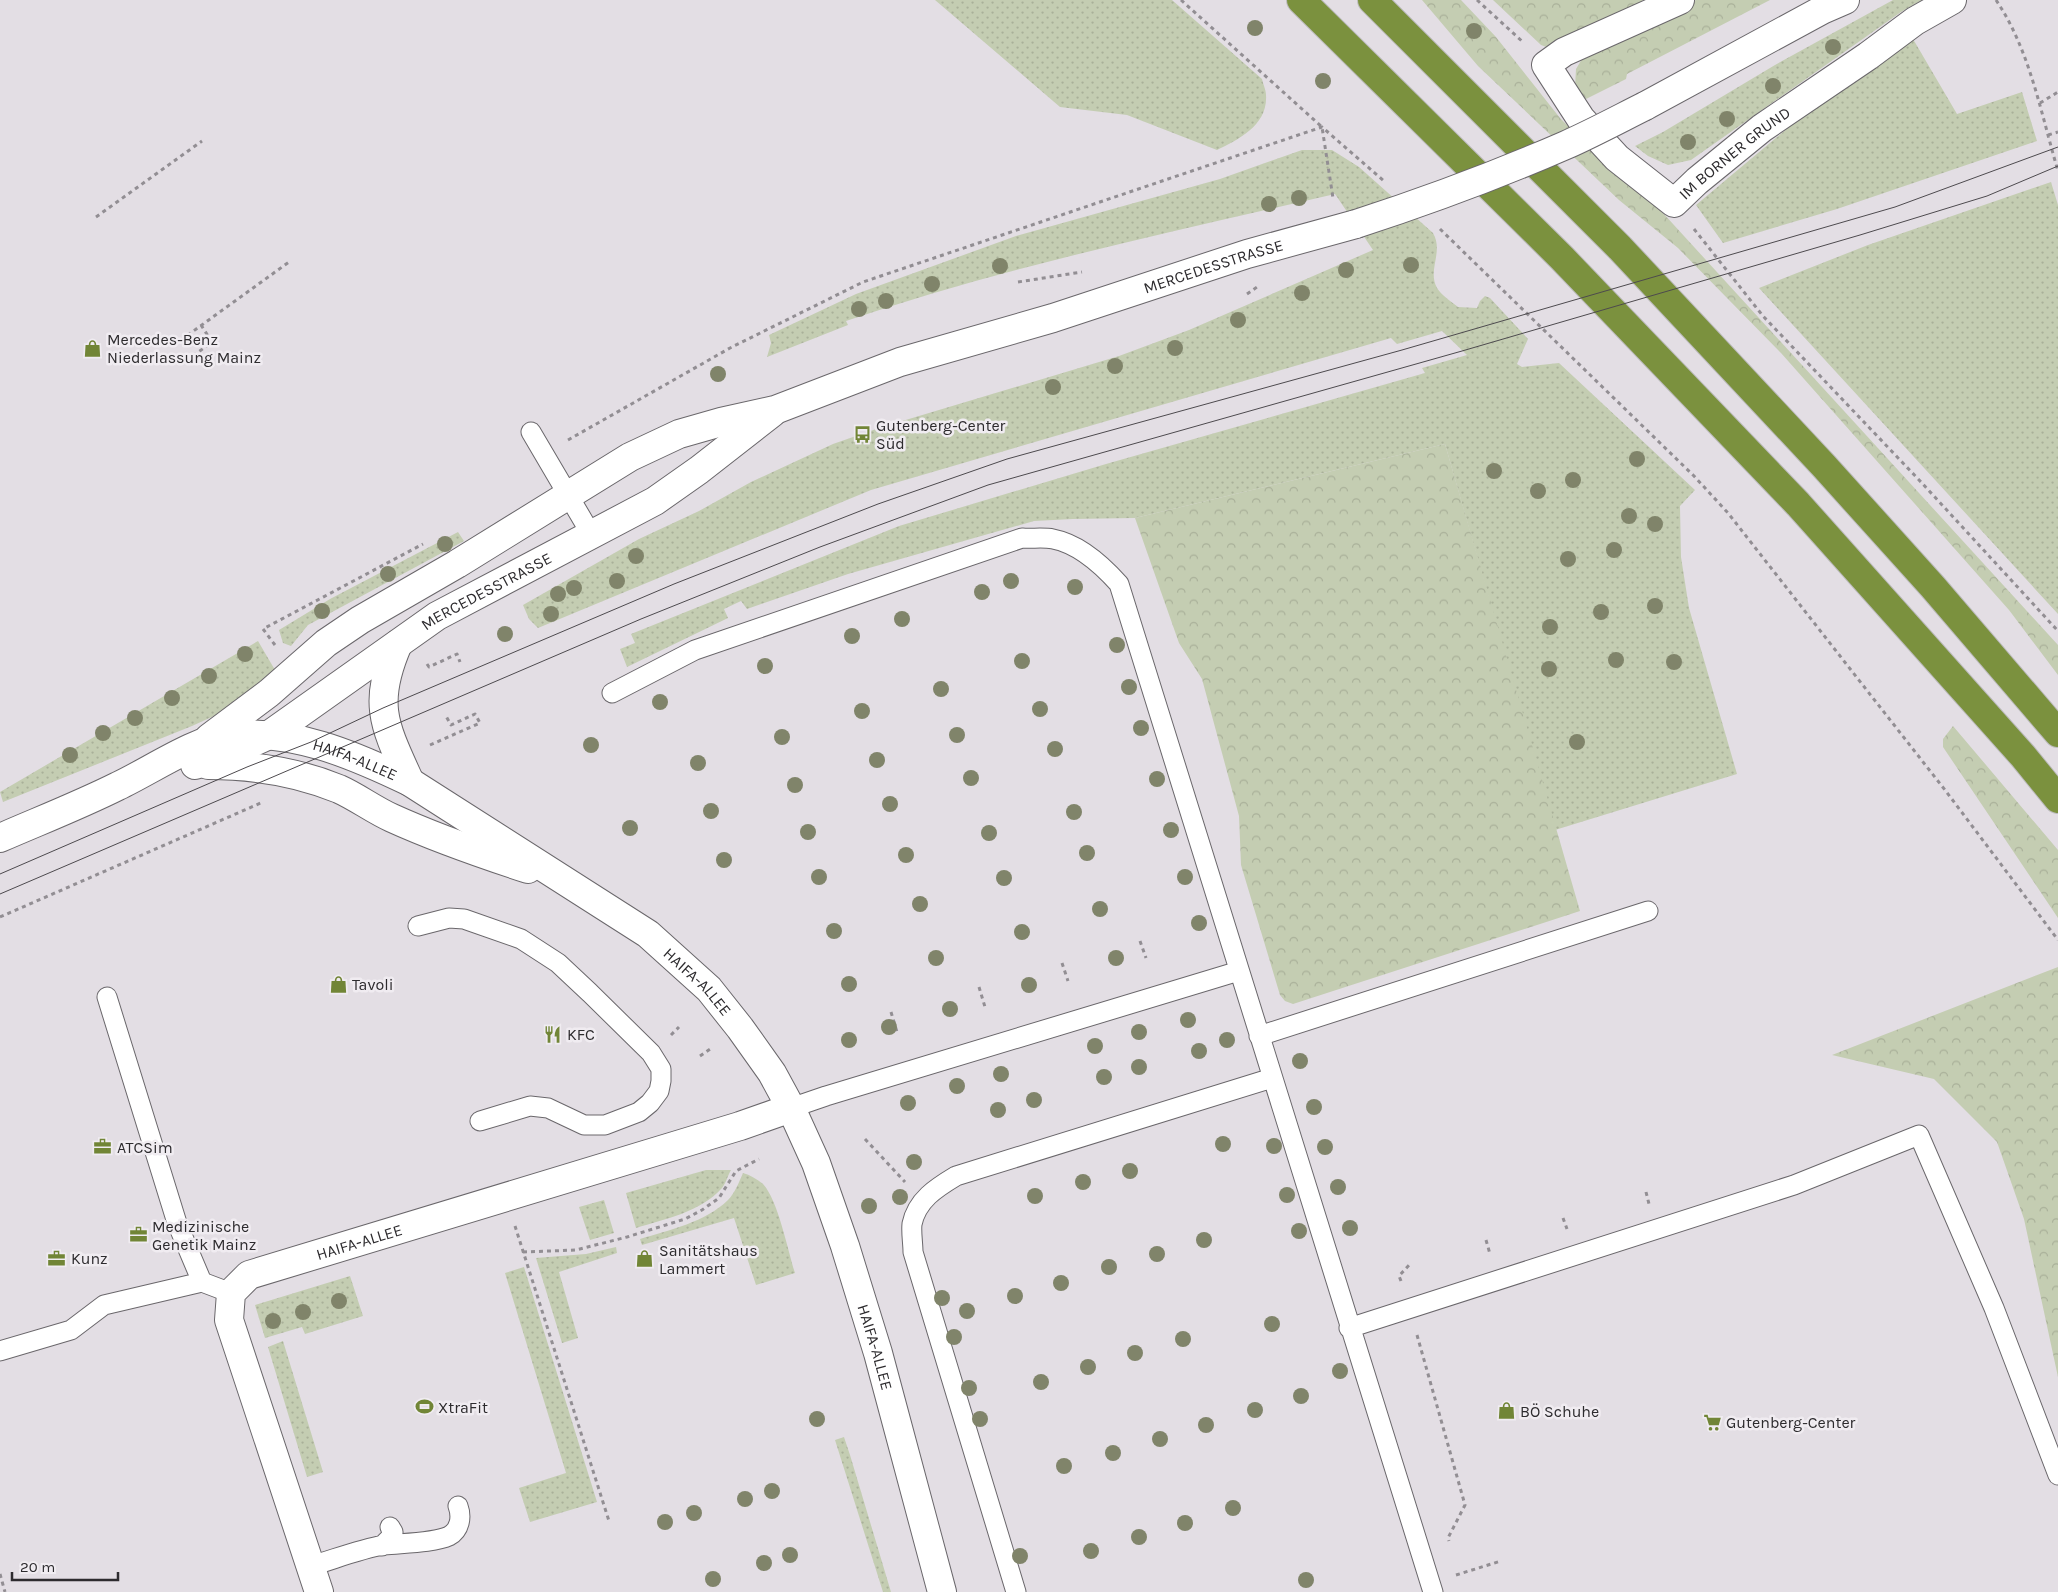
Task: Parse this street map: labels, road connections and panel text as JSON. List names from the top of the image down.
{
  "streets": {
    "street": ["IM BORNER GRUND", "MERCEDESSTRASSE", "HAIFA-ALLEE"]
  },
  "crossings": [
    ["MERCEDESSTRASSE", "HAIFA-ALLEE"]
  ],
  "places": {
    "shop": [
      "Mercedes-Benz Niederlassung Mainz",
      "Tavoli",
      "Sanitätshaus Lammert",
      "BÖ Schuhe"
    ],
    "bus stop": ["Gutenberg-Center Süd"],
    "restaurant": ["KFC"],
    "office": ["ATCSim", "Medizinische Genetik Mainz", "Kunz"],
    "sports": ["XtraFit"],
    "supermarket": ["Gutenberg-Center"]
  },
  "scale_bar": "20 m"
}
